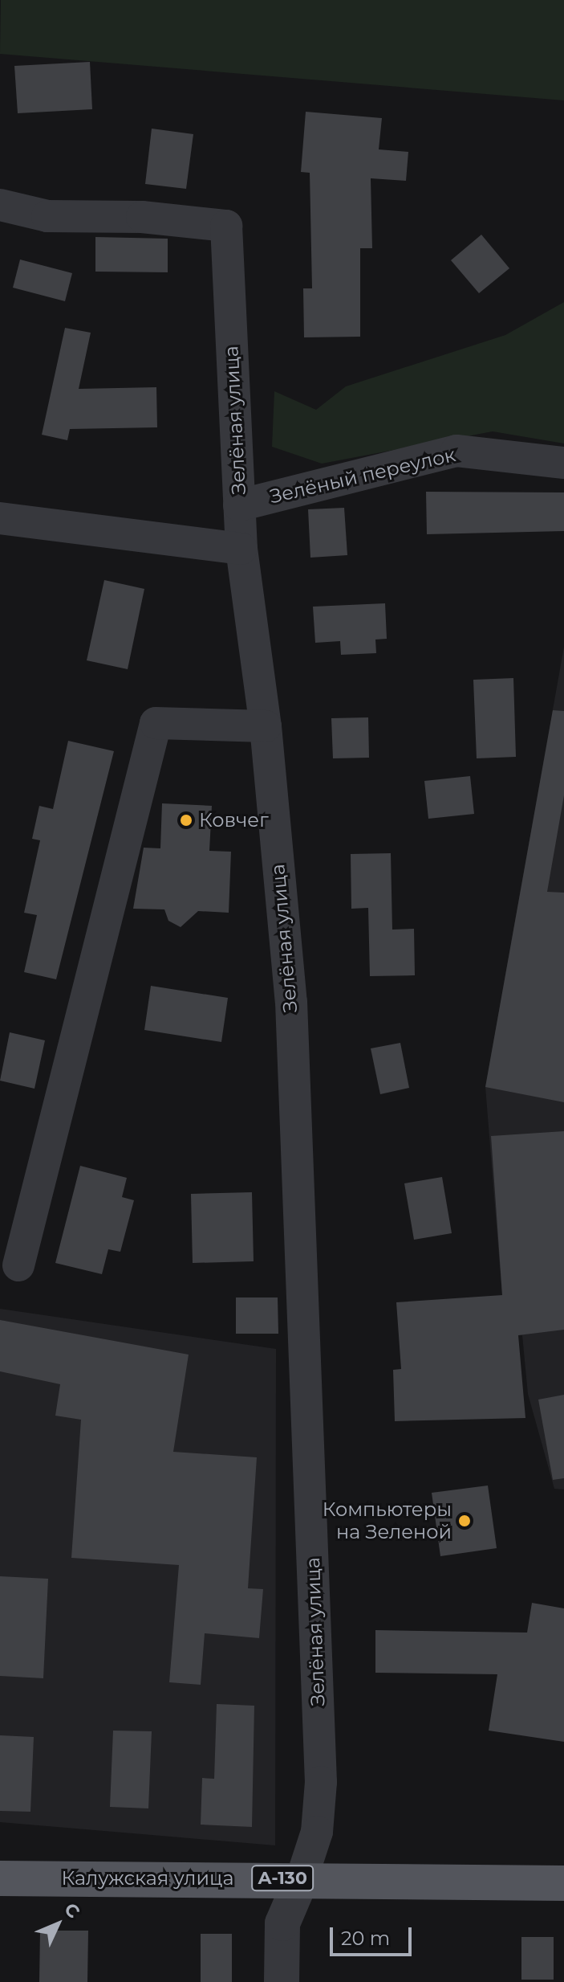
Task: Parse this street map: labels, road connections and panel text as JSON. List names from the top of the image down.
{
  "streets": {
    "main road": ["Калужская улица", "А-130"],
    "street": ["Зелёная улица", "Зелёный переулок"]
  },
  "crossings": [
    ["Зелёная улица", "Зелёный переулок"],
    ["Зелёная улица", "Калужская улица"]
  ],
  "places": ["Ковчег", "Компьютеры на Зеленой"],
  "scale_bar": "20 m",
  "north": "top right"
}
